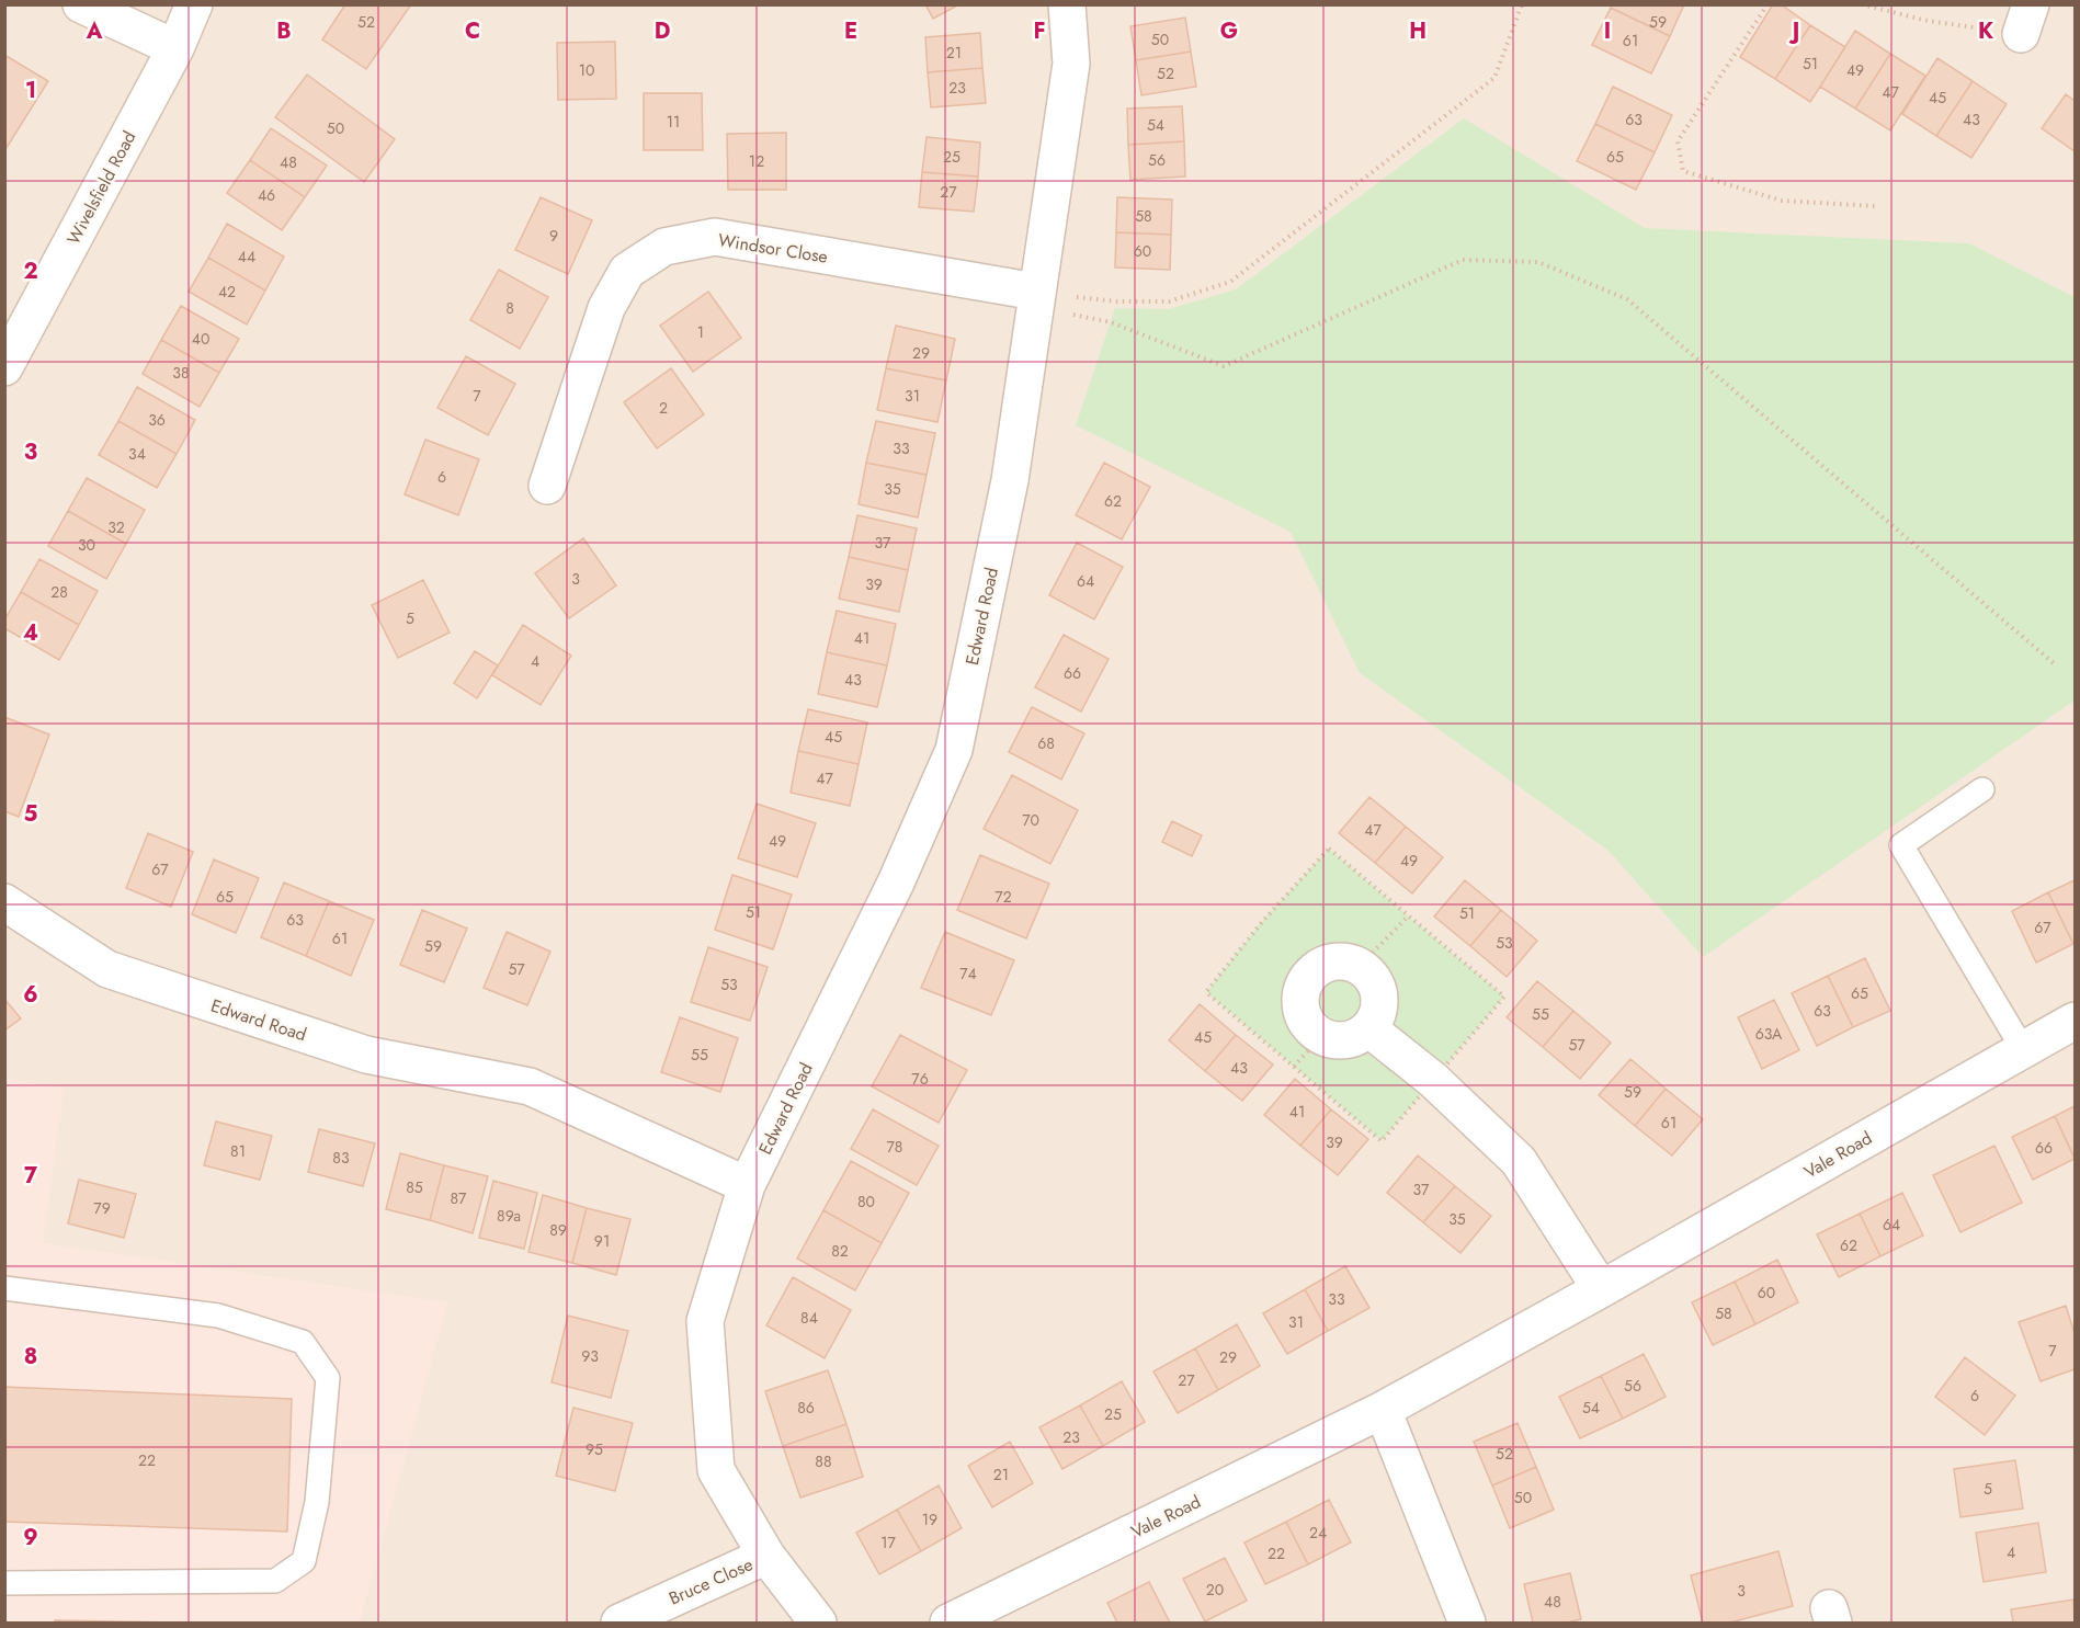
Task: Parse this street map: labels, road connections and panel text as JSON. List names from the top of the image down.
{
  "streets": {
    "street": [
      "Wivelsfield Road",
      "Windsor Close",
      "Edward Road",
      "Vale Road",
      "Bruce Close"
    ]
  },
  "crossings": [
    ["Windsor Close", "Edward Road"],
    ["Edward Road", "Bruce Close"]
  ],
  "house_numbers": [
    "52",
    "59",
    "50",
    "61",
    "21",
    "51",
    "10",
    "49",
    "52",
    "23",
    "47",
    "45",
    "63",
    "43",
    "11",
    "54",
    "50",
    "25",
    "65",
    "56",
    "12",
    "48",
    "27",
    "46",
    "58",
    "9",
    "60",
    "44",
    "42",
    "8",
    "1",
    "40",
    "29",
    "38",
    "7",
    "31",
    "2",
    "36",
    "33",
    "34",
    "6",
    "35",
    "62",
    "32",
    "37",
    "30",
    "3",
    "64",
    "39",
    "28",
    "5",
    "41",
    "4",
    "66",
    "43",
    "45",
    "68",
    "47",
    "70",
    "47",
    "49",
    "49",
    "67",
    "65",
    "72",
    "51",
    "51",
    "63",
    "67",
    "61",
    "53",
    "59",
    "57",
    "74",
    "53",
    "65",
    "63",
    "55",
    "63A",
    "45",
    "57",
    "55",
    "43",
    "76",
    "59",
    "41",
    "61",
    "39",
    "78",
    "66",
    "81",
    "83",
    "85",
    "37",
    "87",
    "80",
    "79",
    "89a",
    "35",
    "64",
    "89",
    "91",
    "62",
    "82",
    "60",
    "33",
    "58",
    "84",
    "31",
    "7",
    "93",
    "29",
    "27",
    "56",
    "6",
    "86",
    "54",
    "25",
    "23",
    "95",
    "52",
    "22",
    "88",
    "21",
    "5",
    "50",
    "19",
    "24",
    "17",
    "4",
    "22",
    "20",
    "3",
    "48"
  ],
  "grid": {
    "columns": [
      "A",
      "B",
      "C",
      "D",
      "E",
      "F",
      "G",
      "H",
      "I",
      "J",
      "K"
    ],
    "rows": [
      "1",
      "2",
      "3",
      "4",
      "5",
      "6",
      "7",
      "8",
      "9"
    ]
  }
}
